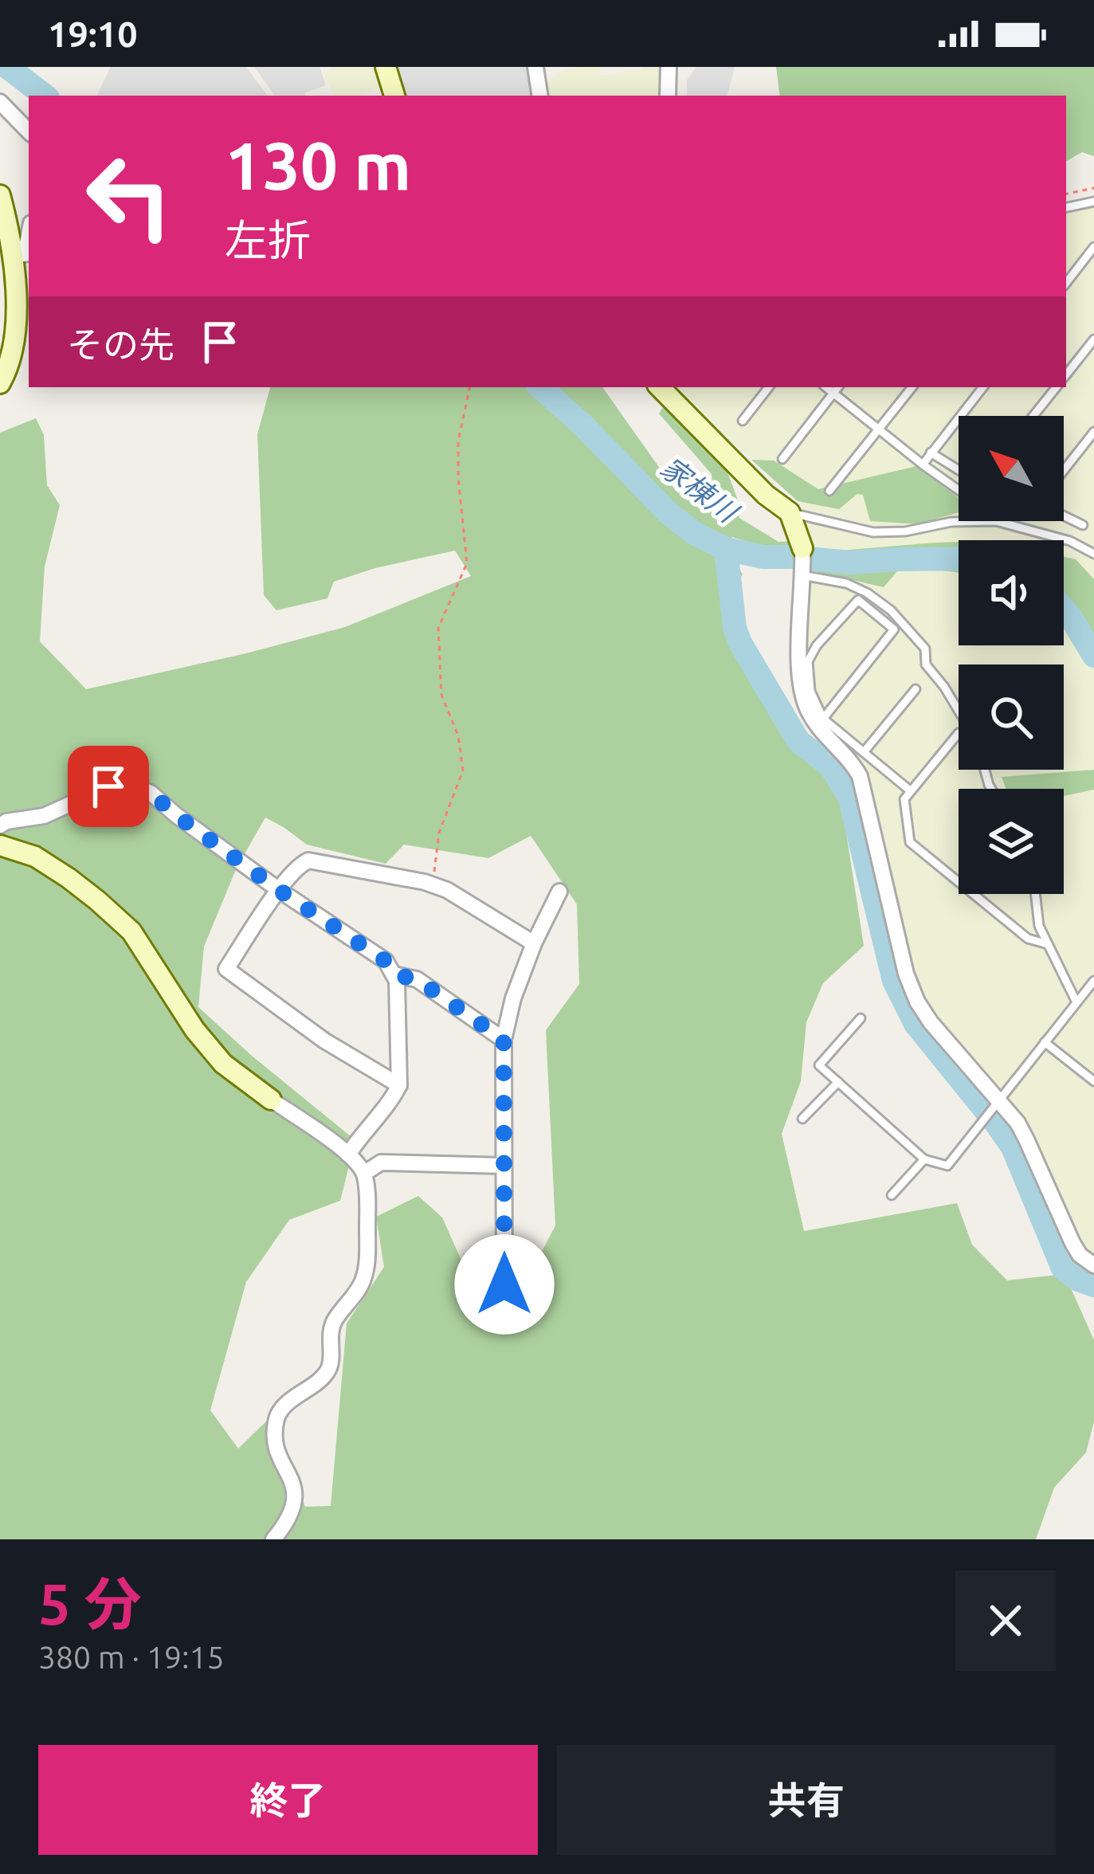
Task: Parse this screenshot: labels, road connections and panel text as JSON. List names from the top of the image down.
{
  "water": ["家棟川"],
  "north": "top left",
  "page": {
    "status": "19:10",
    "turn": ["130 m", "左折"],
    "then": "その先",
    "heading": ["5 分", "380 m · 19:15"],
    "buttons": ["終了", "共有"]
  }
}
